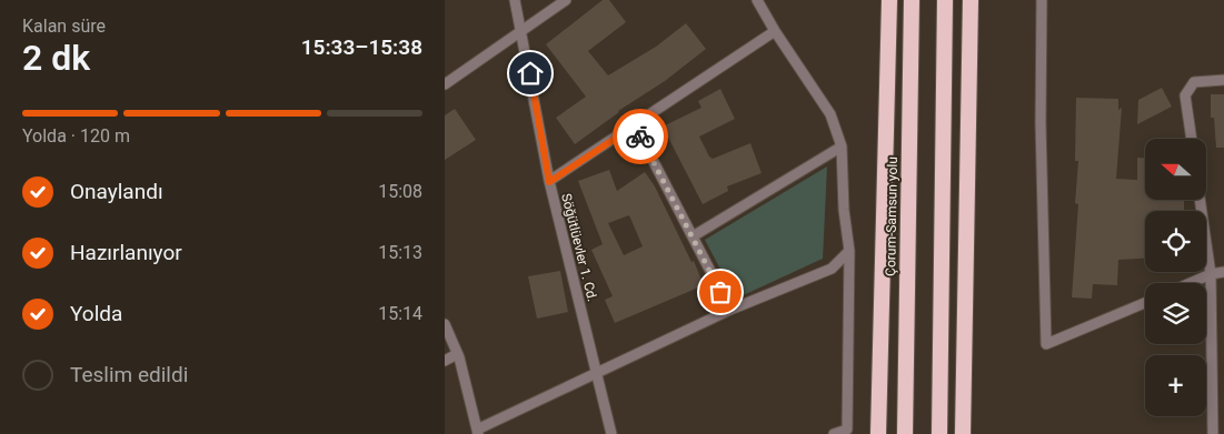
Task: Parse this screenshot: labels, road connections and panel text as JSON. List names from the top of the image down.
{
  "streets": {
    "highway": ["Çorum-Samsun yolu"],
    "street": ["Söğütlüevler 1. Cd."]
  },
  "north": "left",
  "page": {
    "heading": ["2 dk", "Kalan süre", "15:33–15:38"],
    "bar": "Yolda · 120 m",
    "map_buttons": "+",
    "list": [
      ["Onaylandı", "15:08"],
      ["Hazırlanıyor", "15:13"],
      ["Yolda", "15:14"],
      "Teslim edildi"
    ]
  }
}
